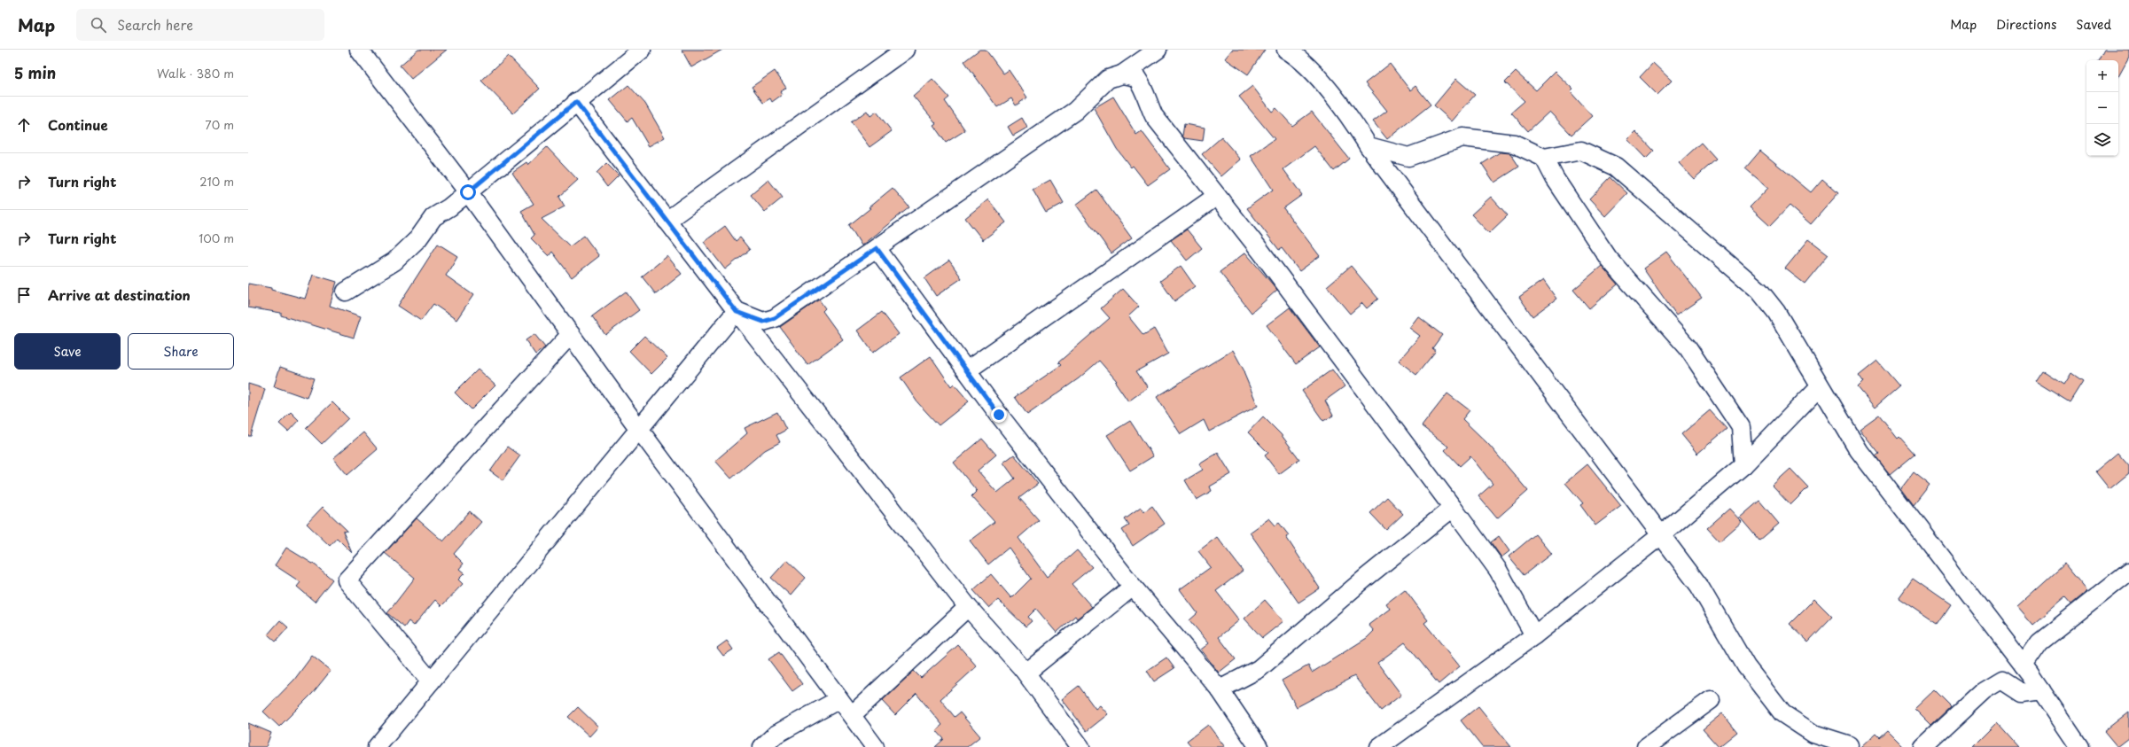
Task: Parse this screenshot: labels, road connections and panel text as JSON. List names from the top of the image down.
{
  "page": {
    "header": "Map",
    "search": "Search here",
    "nav": ["Map", "Directions", "Saved"],
    "heading": ["5 min", "Walk · 380 m"],
    "map_buttons": ["+", "−"],
    "list": [
      ["Continue", "70 m"],
      ["Turn right", "210 m"],
      ["Turn right", "100 m"],
      "Arrive at destination"
    ],
    "buttons": ["Save", "Share"]
  }
}
